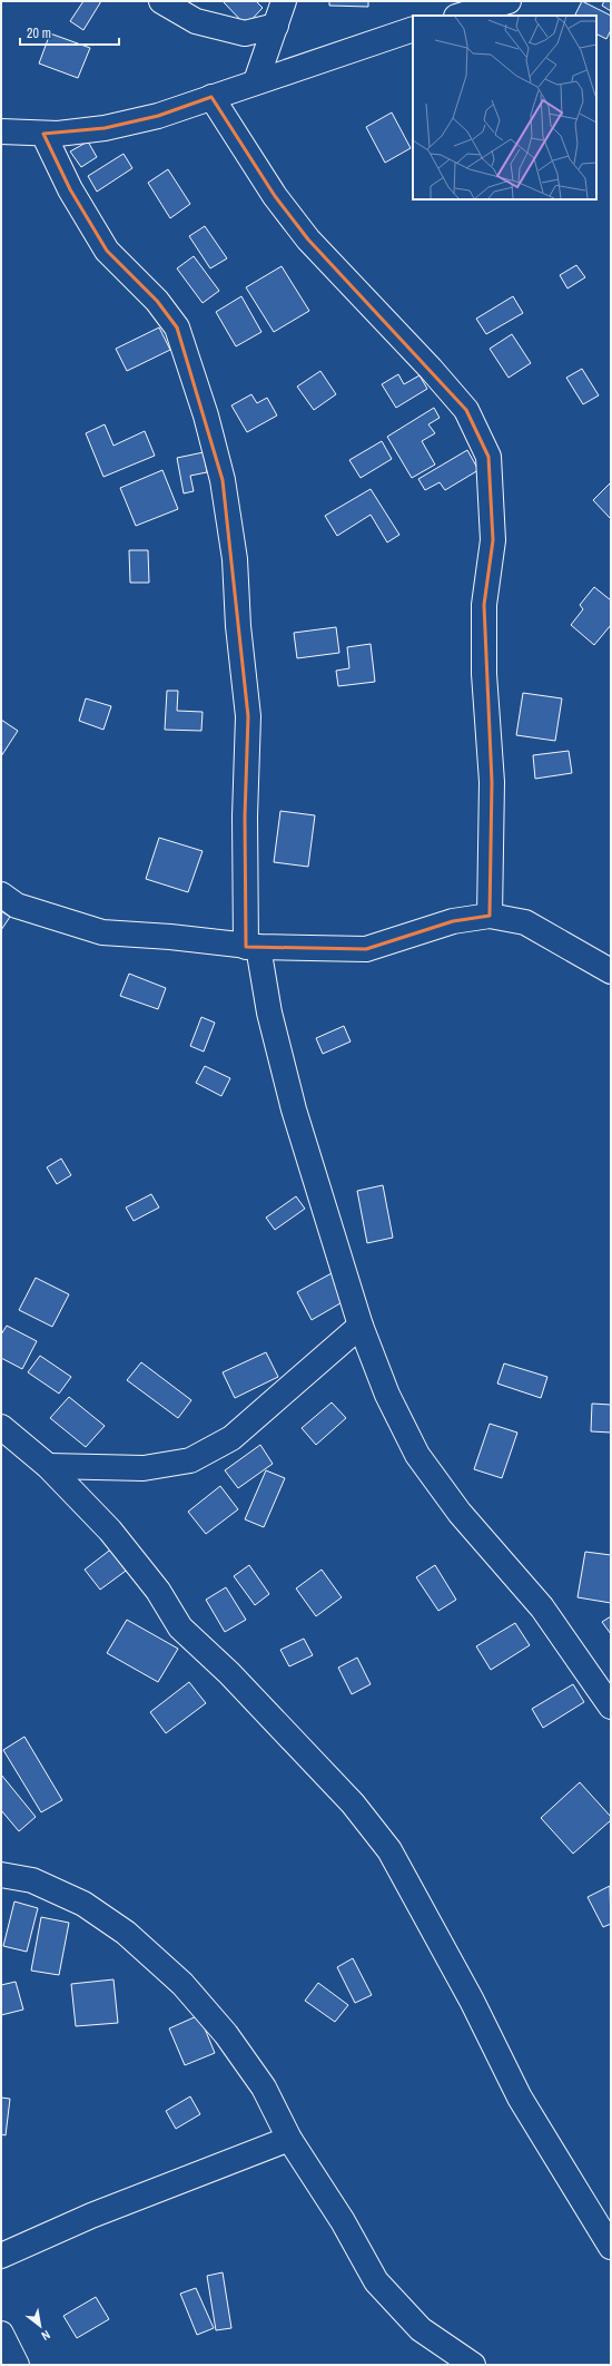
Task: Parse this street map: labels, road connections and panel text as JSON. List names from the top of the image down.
{
  "scale_bar": "20 m",
  "north": "bottom right"
}
